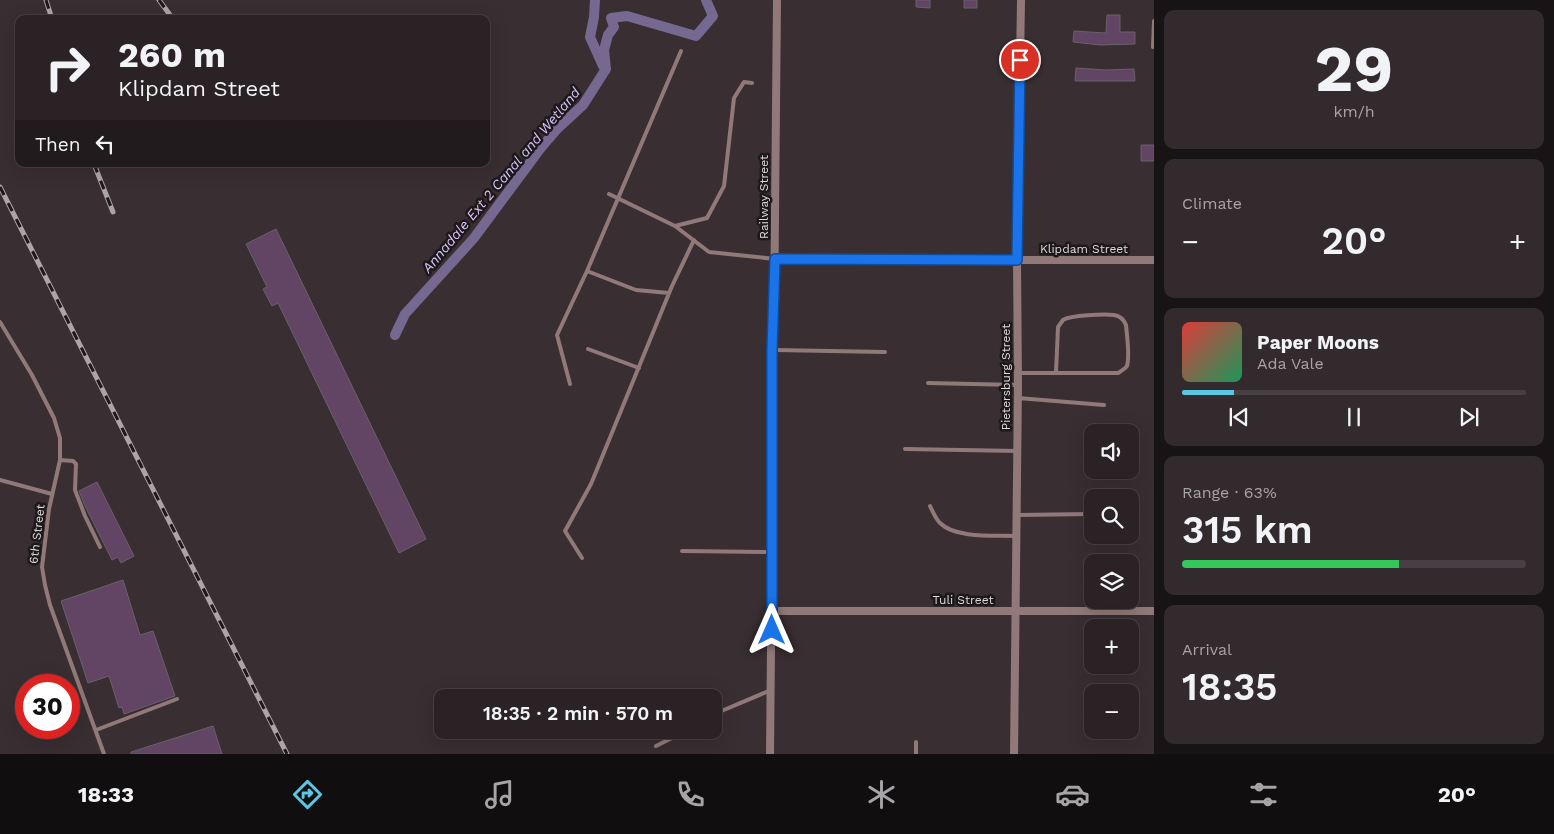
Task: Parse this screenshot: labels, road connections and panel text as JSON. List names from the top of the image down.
{
  "streets": {
    "street": [
      "Railway Street",
      "Klipdam Street",
      "Pietersburg Street",
      "Tuli Street"
    ],
    "lane": ["6th Street"]
  },
  "crossings": [
    ["Railway Street", "Klipdam Street"],
    ["Railway Street", "Tuli Street"],
    ["Klipdam Street", "Pietersburg Street"],
    ["Pietersburg Street", "Tuli Street"]
  ],
  "water": ["Annadale Ext 2 Canal and Wetland"],
  "page": {
    "tile": [
      ["29", "km/h"],
      "Climate",
      ["Range · 63%", "315 km"],
      ["Arrival", "18:35"]
    ],
    "turn": ["260 m", "Klipdam Street"],
    "then": "Then",
    "heat": ["−", "20°", "+"],
    "song": ["Paper Moons", "Ada Vale"],
    "map_buttons": ["+", "−"],
    "limit": "30",
    "trip": "18:35 · 2 min · 570 m",
    "tabs": ["18:33", "20°"]
  }
}
